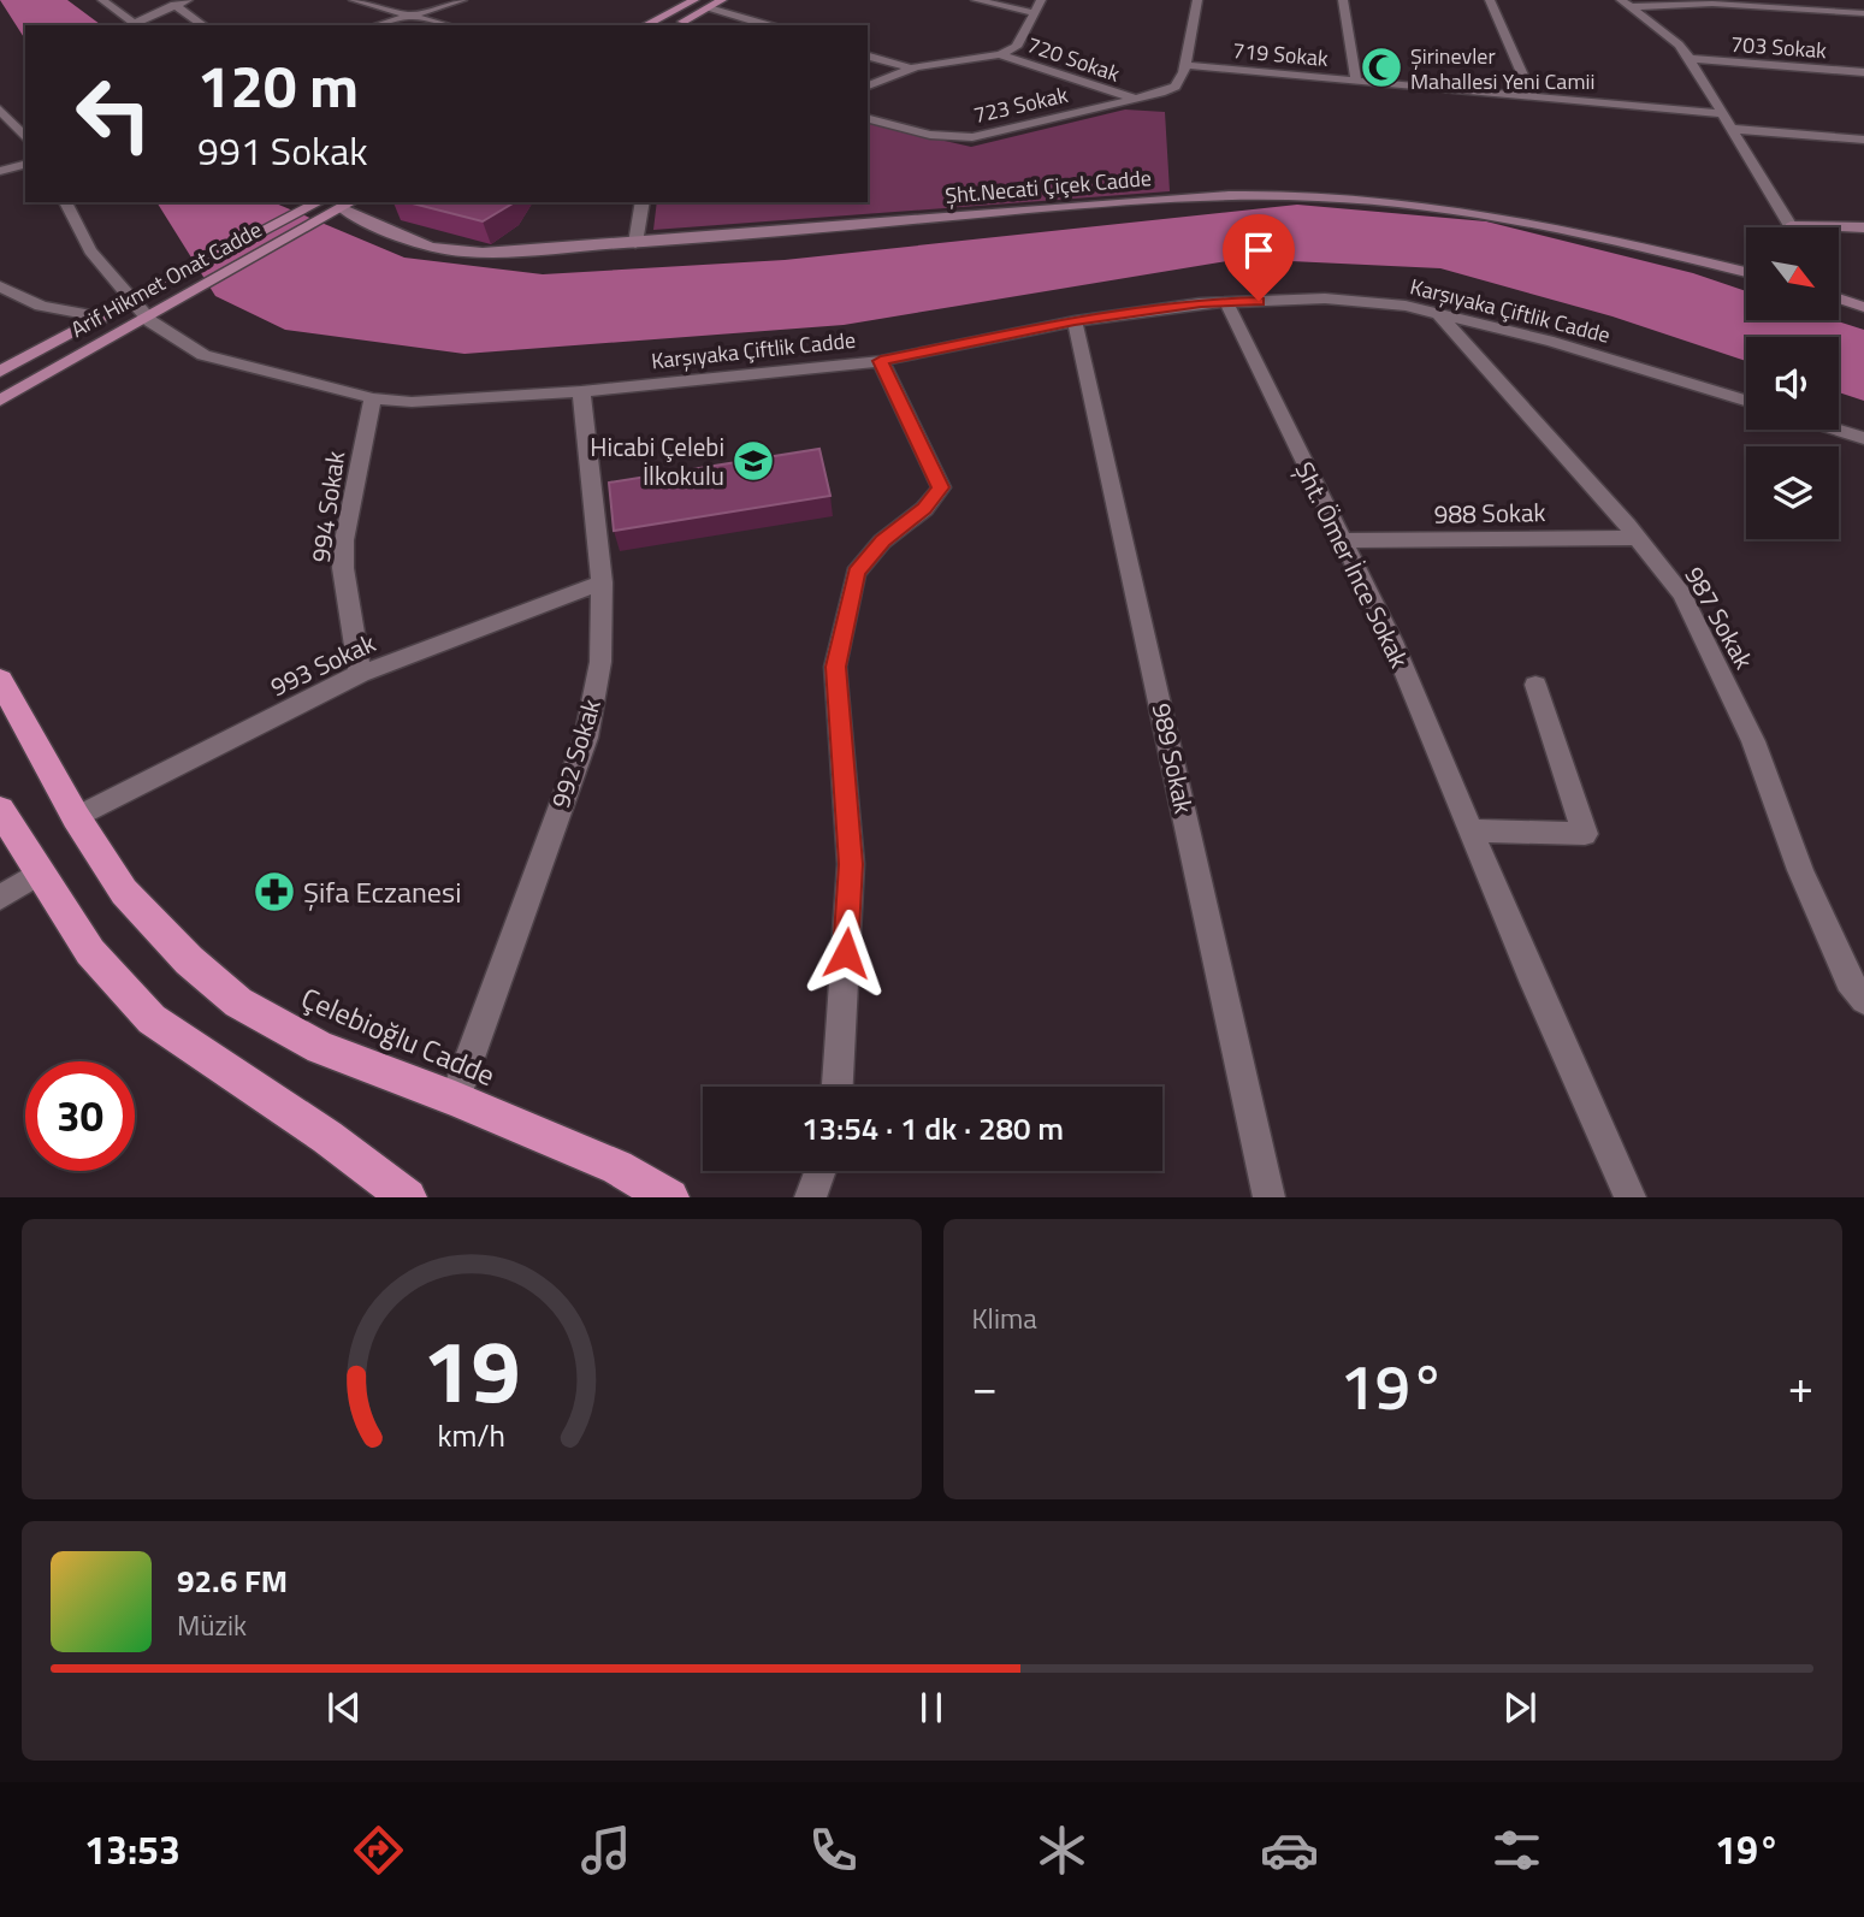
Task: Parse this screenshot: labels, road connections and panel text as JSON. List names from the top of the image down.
{
  "streets": {
    "highway": ["Çelebioğlu Cadde"],
    "main road": ["Arif Hikmet Onat Cadde"],
    "street": [
      "703 Sokak",
      "719 Sokak",
      "720 Sokak",
      "723 Sokak",
      "Şht.Necati Çiçek Cadde",
      "Karşıyaka Çiftlik Cadde",
      "994 Sokak",
      "988 Sokak",
      "Şht. Ömer İnce Sokak",
      "987 Sokak",
      "993 Sokak",
      "992 Sokak",
      "989 Sokak"
    ]
  },
  "crossings": [
    ["719 Sokak", "723 Sokak"],
    ["720 Sokak", "723 Sokak"],
    ["Şht.Necati Çiçek Cadde", "Arif Hikmet Onat Cadde"],
    ["Arif Hikmet Onat Cadde", "Karşıyaka Çiftlik Cadde"],
    ["Karşıyaka Çiftlik Cadde", "994 Sokak"],
    ["Karşıyaka Çiftlik Cadde", "Şht. Ömer İnce Sokak"],
    ["Karşıyaka Çiftlik Cadde", "987 Sokak"],
    ["Karşıyaka Çiftlik Cadde", "992 Sokak"],
    ["Karşıyaka Çiftlik Cadde", "989 Sokak"],
    ["994 Sokak", "993 Sokak"],
    ["988 Sokak", "Şht. Ömer İnce Sokak"],
    ["988 Sokak", "987 Sokak"],
    ["993 Sokak", "992 Sokak"],
    ["993 Sokak", "Çelebioğlu Cadde"],
    ["992 Sokak", "Çelebioğlu Cadde"]
  ],
  "places": {
    "mosque": ["Şirinevler Mahallesi Yeni Camii"],
    "school or university": ["Hicabi Çelebi İlkokulu"],
    "pharmacy": ["Şifa Eczanesi"]
  },
  "north": "bottom right",
  "page": {
    "turn": ["120 m", "991 Sokak"],
    "limit": "30",
    "trip": "13:54 · 1 dk · 280 m",
    "tile": "Klima",
    "heat": ["−", "19°", "+"],
    "song": ["92.6 FM", "Müzik"],
    "tabs": ["13:53", "19°"],
    "gauge": ["19", "km/h"]
  }
}
